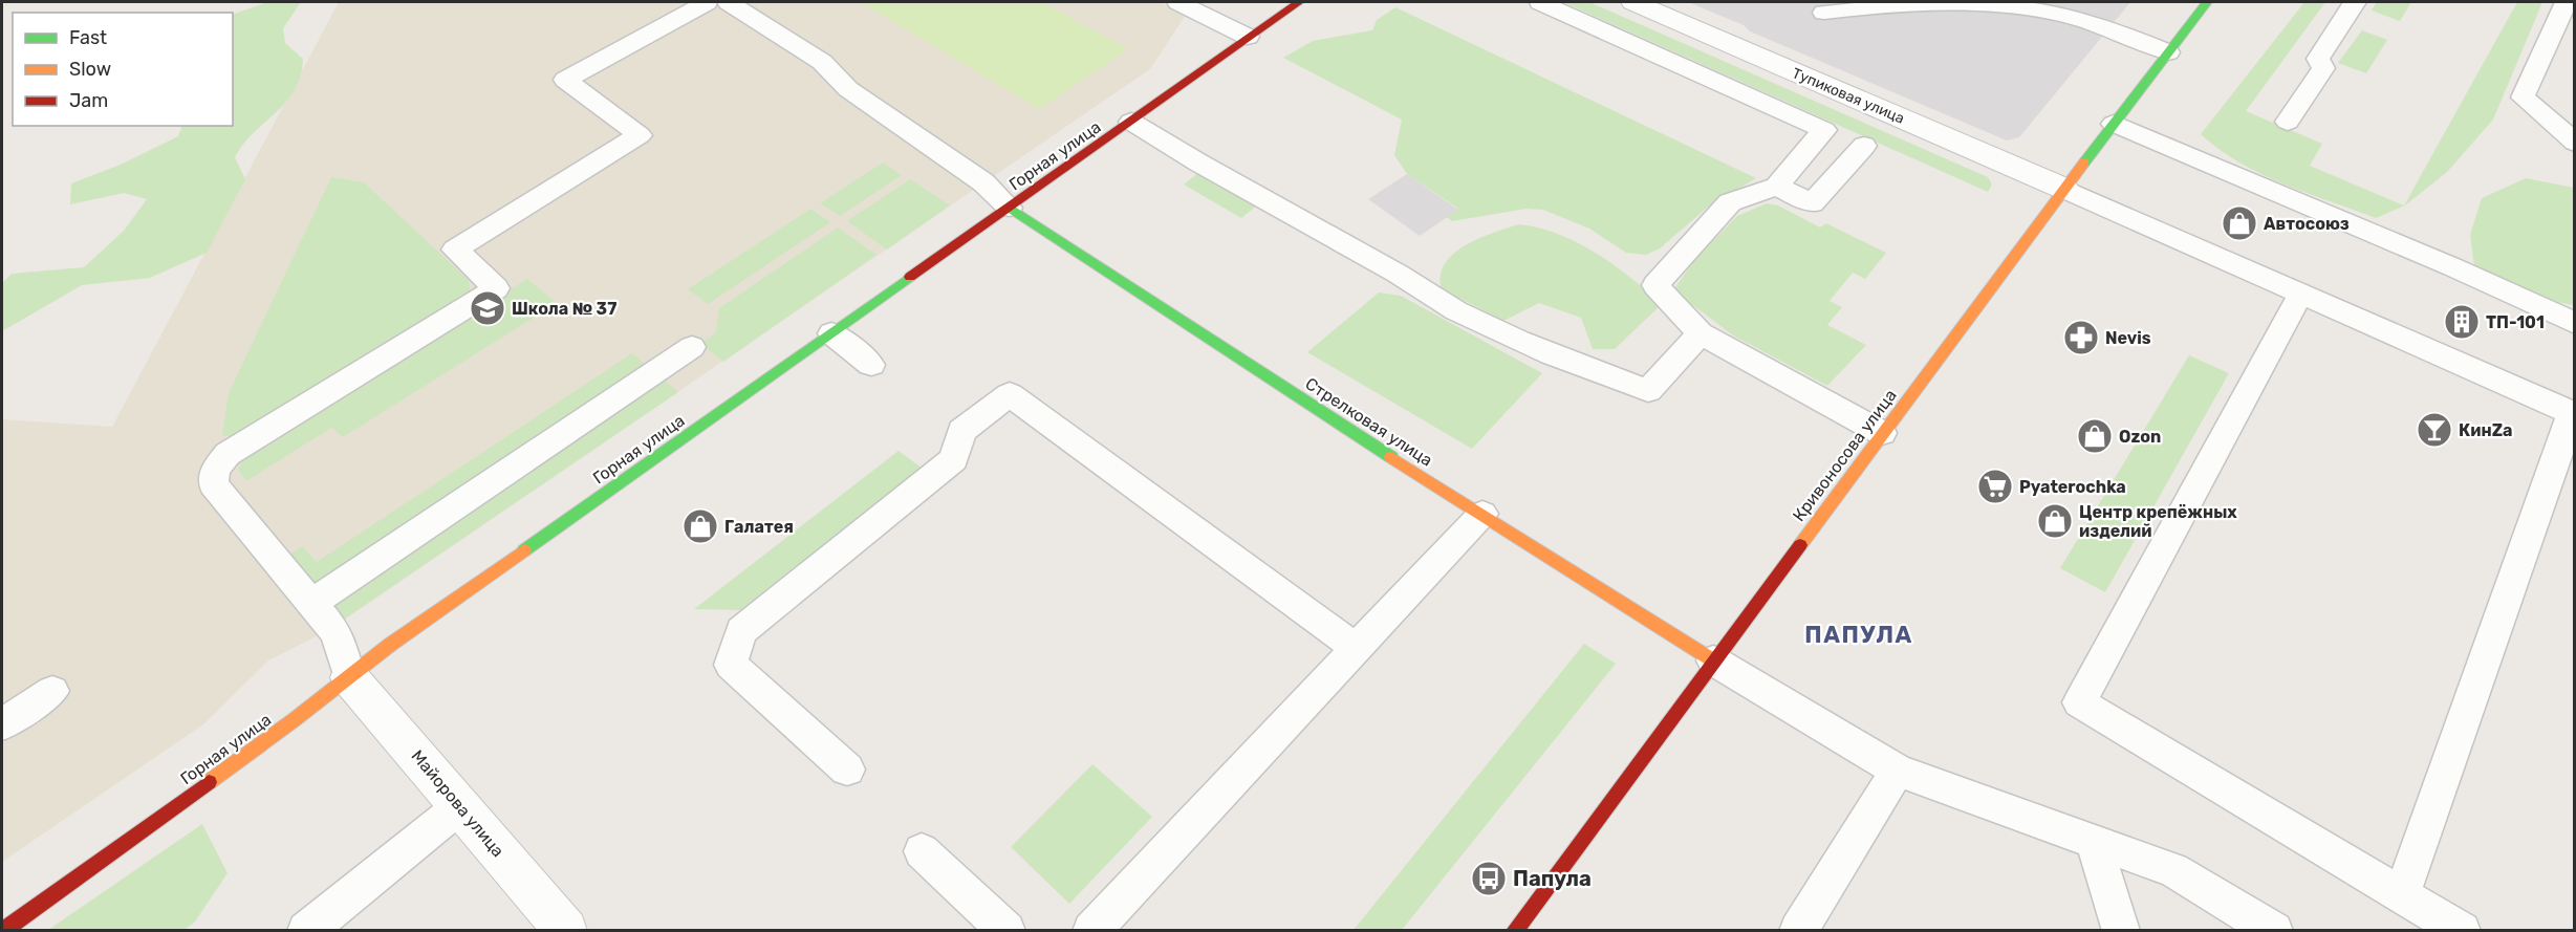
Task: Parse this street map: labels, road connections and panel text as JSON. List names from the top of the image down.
{
  "streets": {
    "street": [
      "Тупиковая улица",
      "Горная улица",
      "Стрелковая улица",
      "Кривоносова улица",
      "Майорова улица"
    ]
  },
  "crossings": [
    ["Тупиковая улица", "Кривоносова улица"],
    ["Горная улица", "Стрелковая улица"],
    ["Горная улица", "Майорова улица"],
    ["Стрелковая улица", "Кривоносова улица"]
  ],
  "districts": ["ПАПУЛА"],
  "places": {
    "shop": [
      "Автосоюз",
      "Ozon",
      "Центр крепёжных изделий",
      "Галатея"
    ],
    "school or university": ["Школа № 37"],
    "building": ["ТП-101"],
    "pharmacy": ["Nevis"],
    "bar": ["КинZa"],
    "supermarket": ["Pyaterochka"],
    "bus stop": ["Папула"]
  },
  "legend": ["Fast", "Slow", "Jam"]
}
